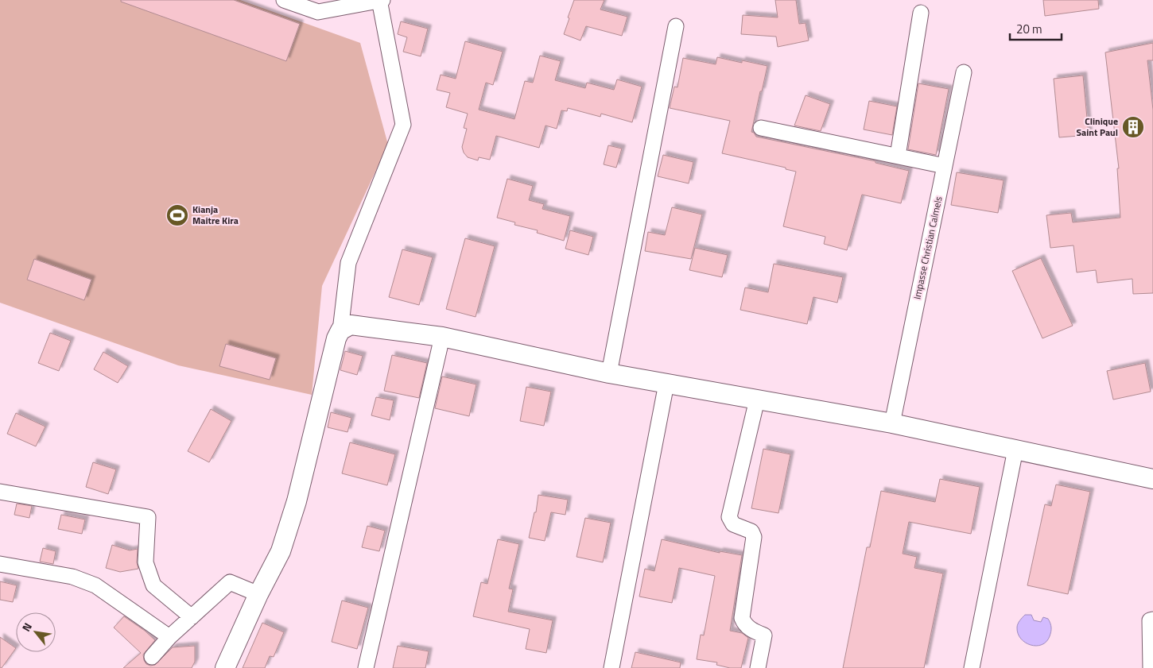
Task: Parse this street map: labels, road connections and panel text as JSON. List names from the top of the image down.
{
  "streets": {
    "street": ["Impasse Christian Calmels"]
  },
  "places": {
    "building": ["Clinique Saint Paul"],
    "sports": ["Kianja Maitre Kira"]
  },
  "scale_bar": "20 m",
  "north": "top left"
}
